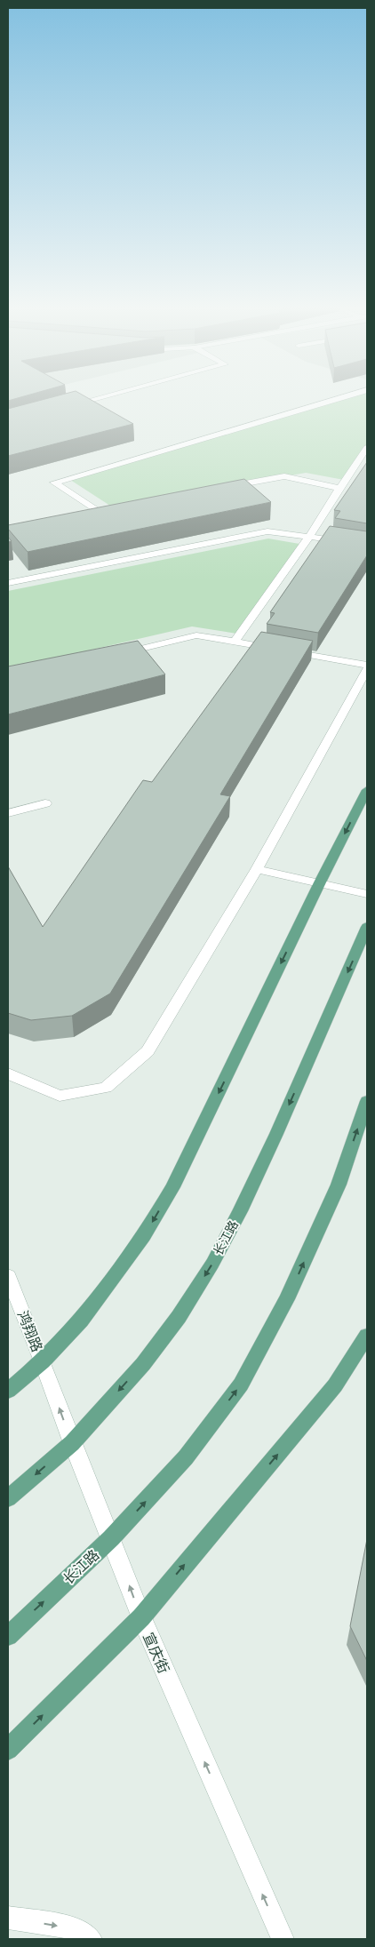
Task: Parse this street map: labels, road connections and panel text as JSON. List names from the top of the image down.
{
  "streets": {
    "main road": ["长江路"],
    "street": ["鸿翔路", "宣庆街"]
  },
  "crossings": [
    ["长江路", "宣庆街"],
    ["鸿翔路", "宣庆街"]
  ],
  "one_way": ["宣庆街"]
}
